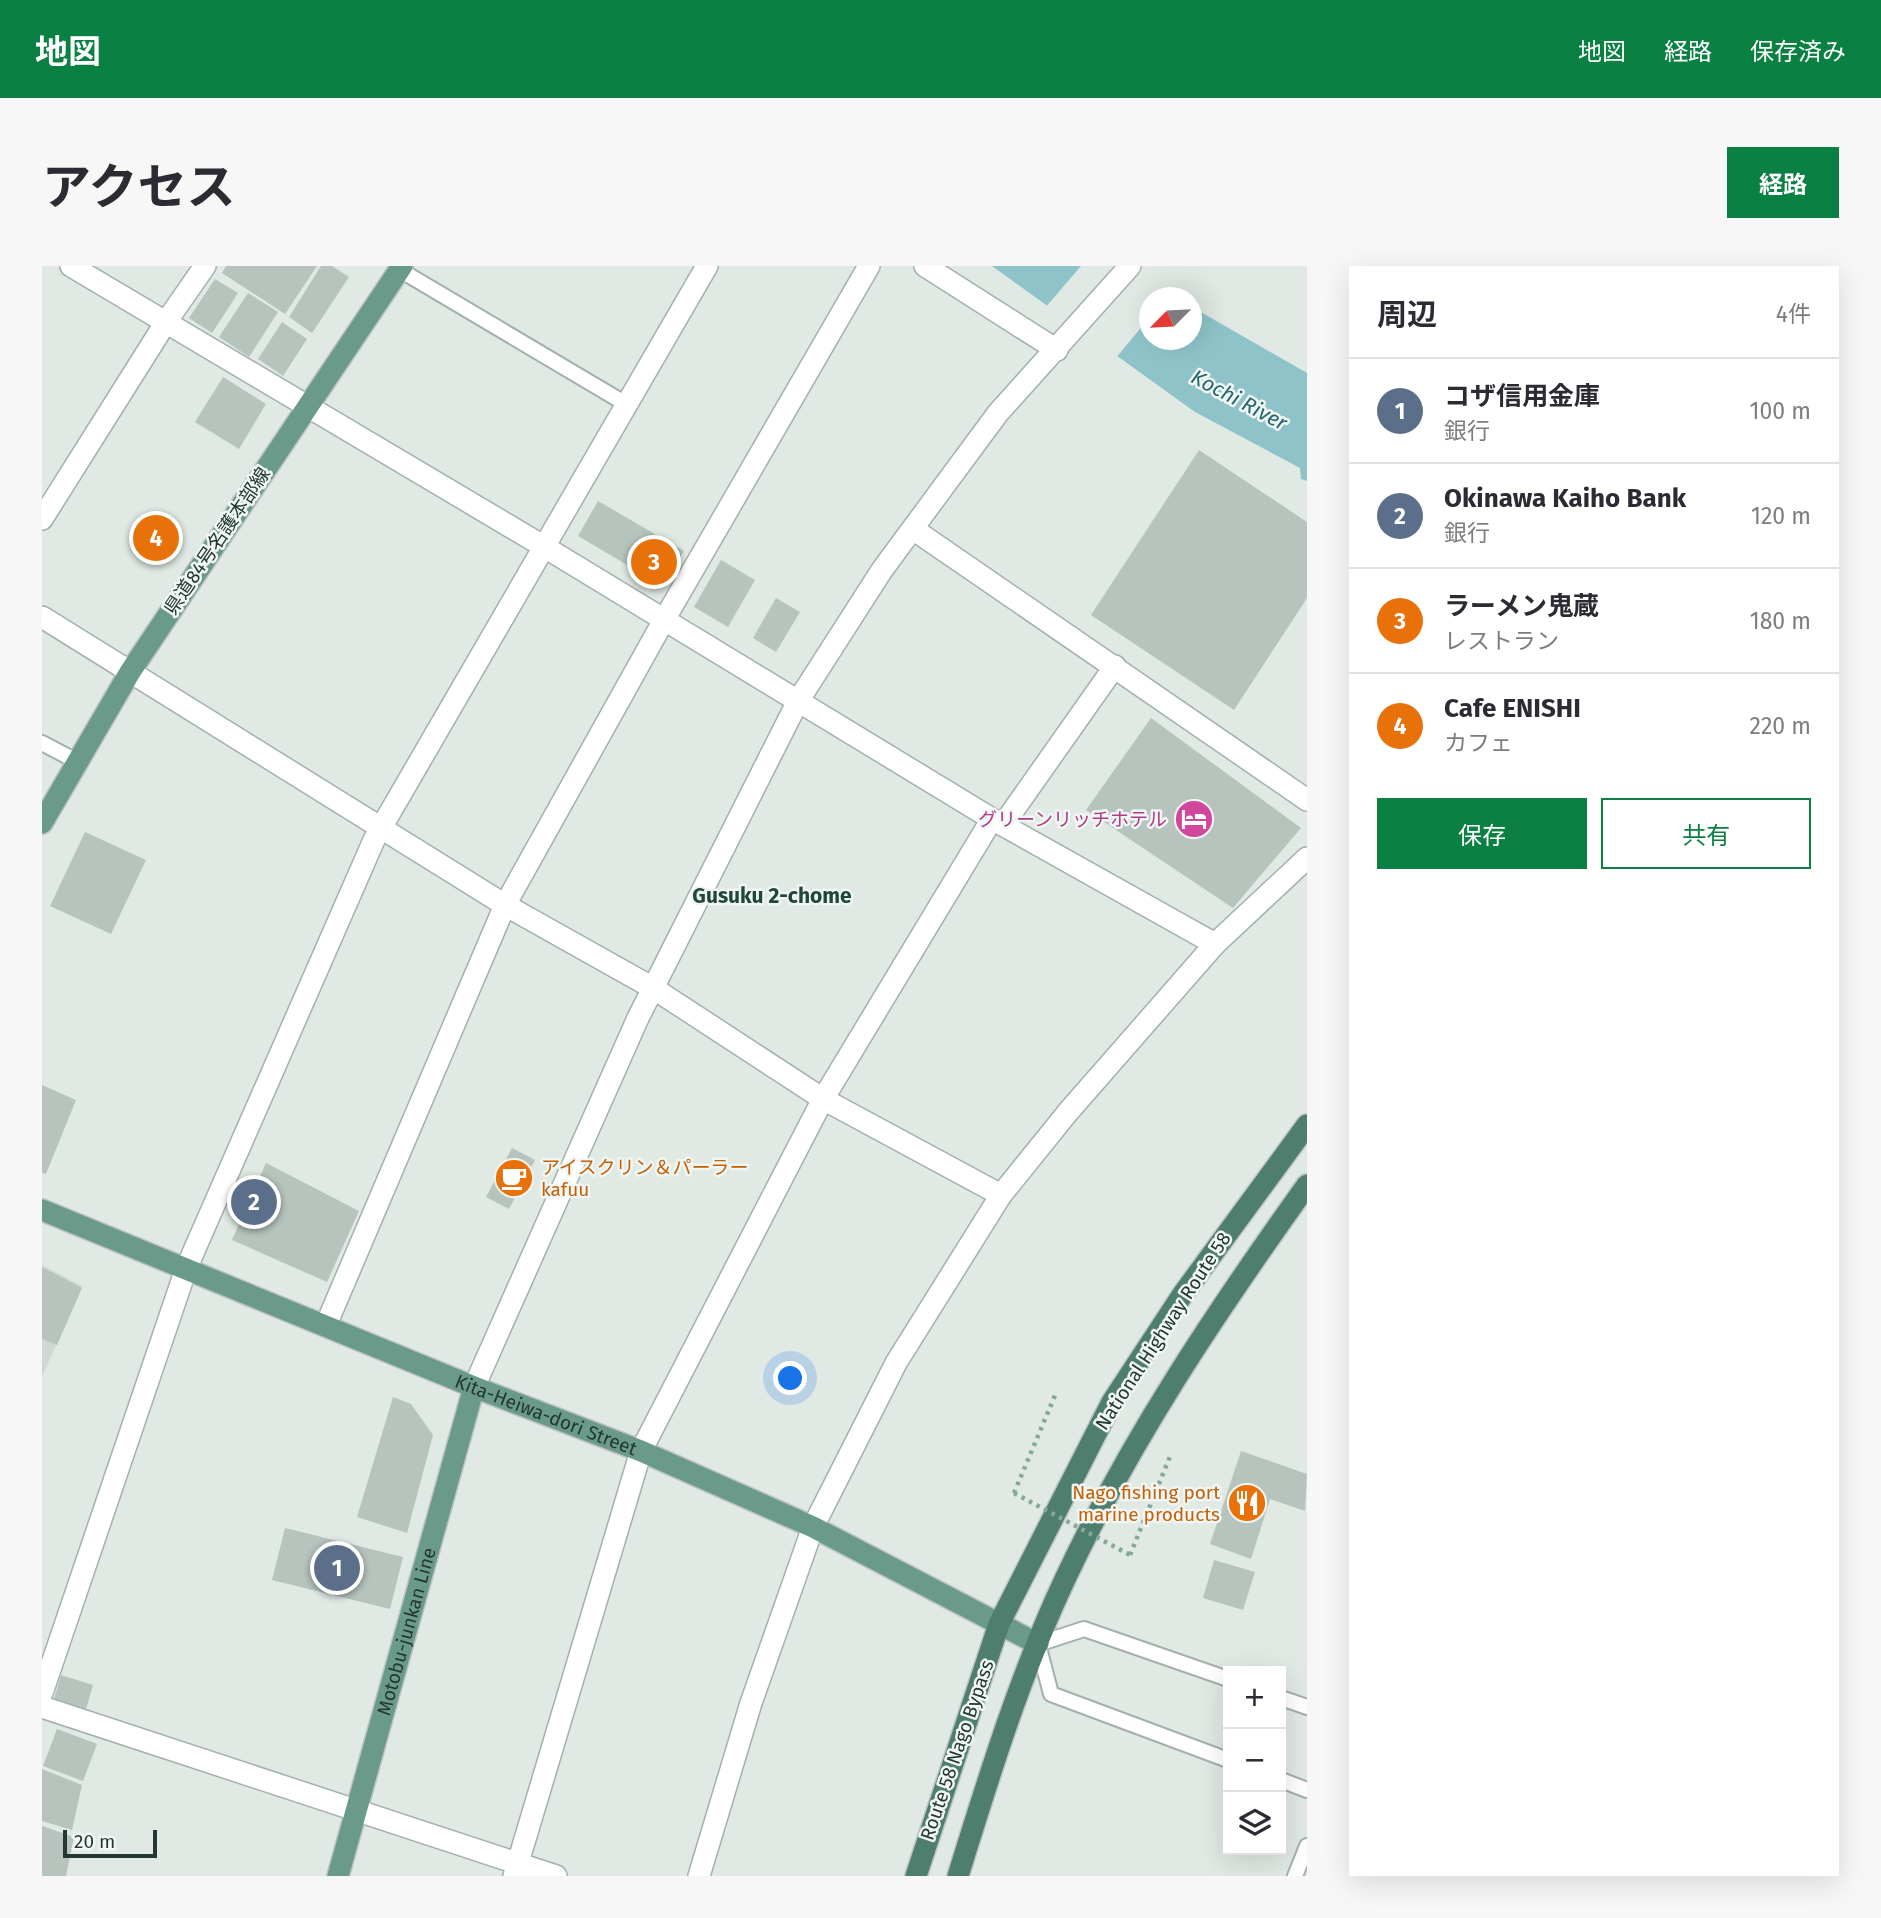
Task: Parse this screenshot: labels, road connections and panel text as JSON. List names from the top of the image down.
{
  "streets": {
    "highway": ["National Highway Route 58", "Route 58 Nago Bypass"],
    "main road": ["県道84号名護本部線", "Kita-Heiwa-dori Street", "Motobu-junkan Line"]
  },
  "crossings": [
    ["National Highway Route 58", "Kita-Heiwa-dori Street"],
    ["National Highway Route 58", "Route 58 Nago Bypass"],
    ["Kita-Heiwa-dori Street", "Motobu-junkan Line"],
    ["Kita-Heiwa-dori Street", "Route 58 Nago Bypass"]
  ],
  "districts": ["Gusuku 2-chome"],
  "water": ["Kochi River"],
  "places": {
    "hotel": ["グリーンリッチホテル"],
    "cafe": ["アイスクリン＆パーラー kafuu"],
    "restaurant": ["Nago fishing port marine products"]
  },
  "scale_bar": "20 m",
  "north": "bottom left",
  "page": {
    "header": "地図",
    "nav": ["地図", "経路", "保存済み"],
    "title": "アクセス",
    "buttons": [
      "経路",
      ["保存", "共有"]
    ],
    "heading": ["周辺", "4件"],
    "list": [
      {
        "mark": "1",
        "name": "コザ信用金庫",
        "note": "銀行",
        "value": "100 m"
      },
      {
        "mark": "2",
        "name": "Okinawa Kaiho Bank",
        "note": "銀行",
        "value": "120 m"
      },
      {
        "mark": "3",
        "name": "ラーメン鬼蔵",
        "note": "レストラン",
        "value": "180 m"
      },
      {
        "mark": "4",
        "name": "Cafe ENISHI",
        "note": "カフェ",
        "value": "220 m"
      }
    ],
    "pins": [
      "4",
      "3",
      "2",
      "1"
    ],
    "map_buttons": ["+", "−"],
    "scale": "20 m"
  }
}
